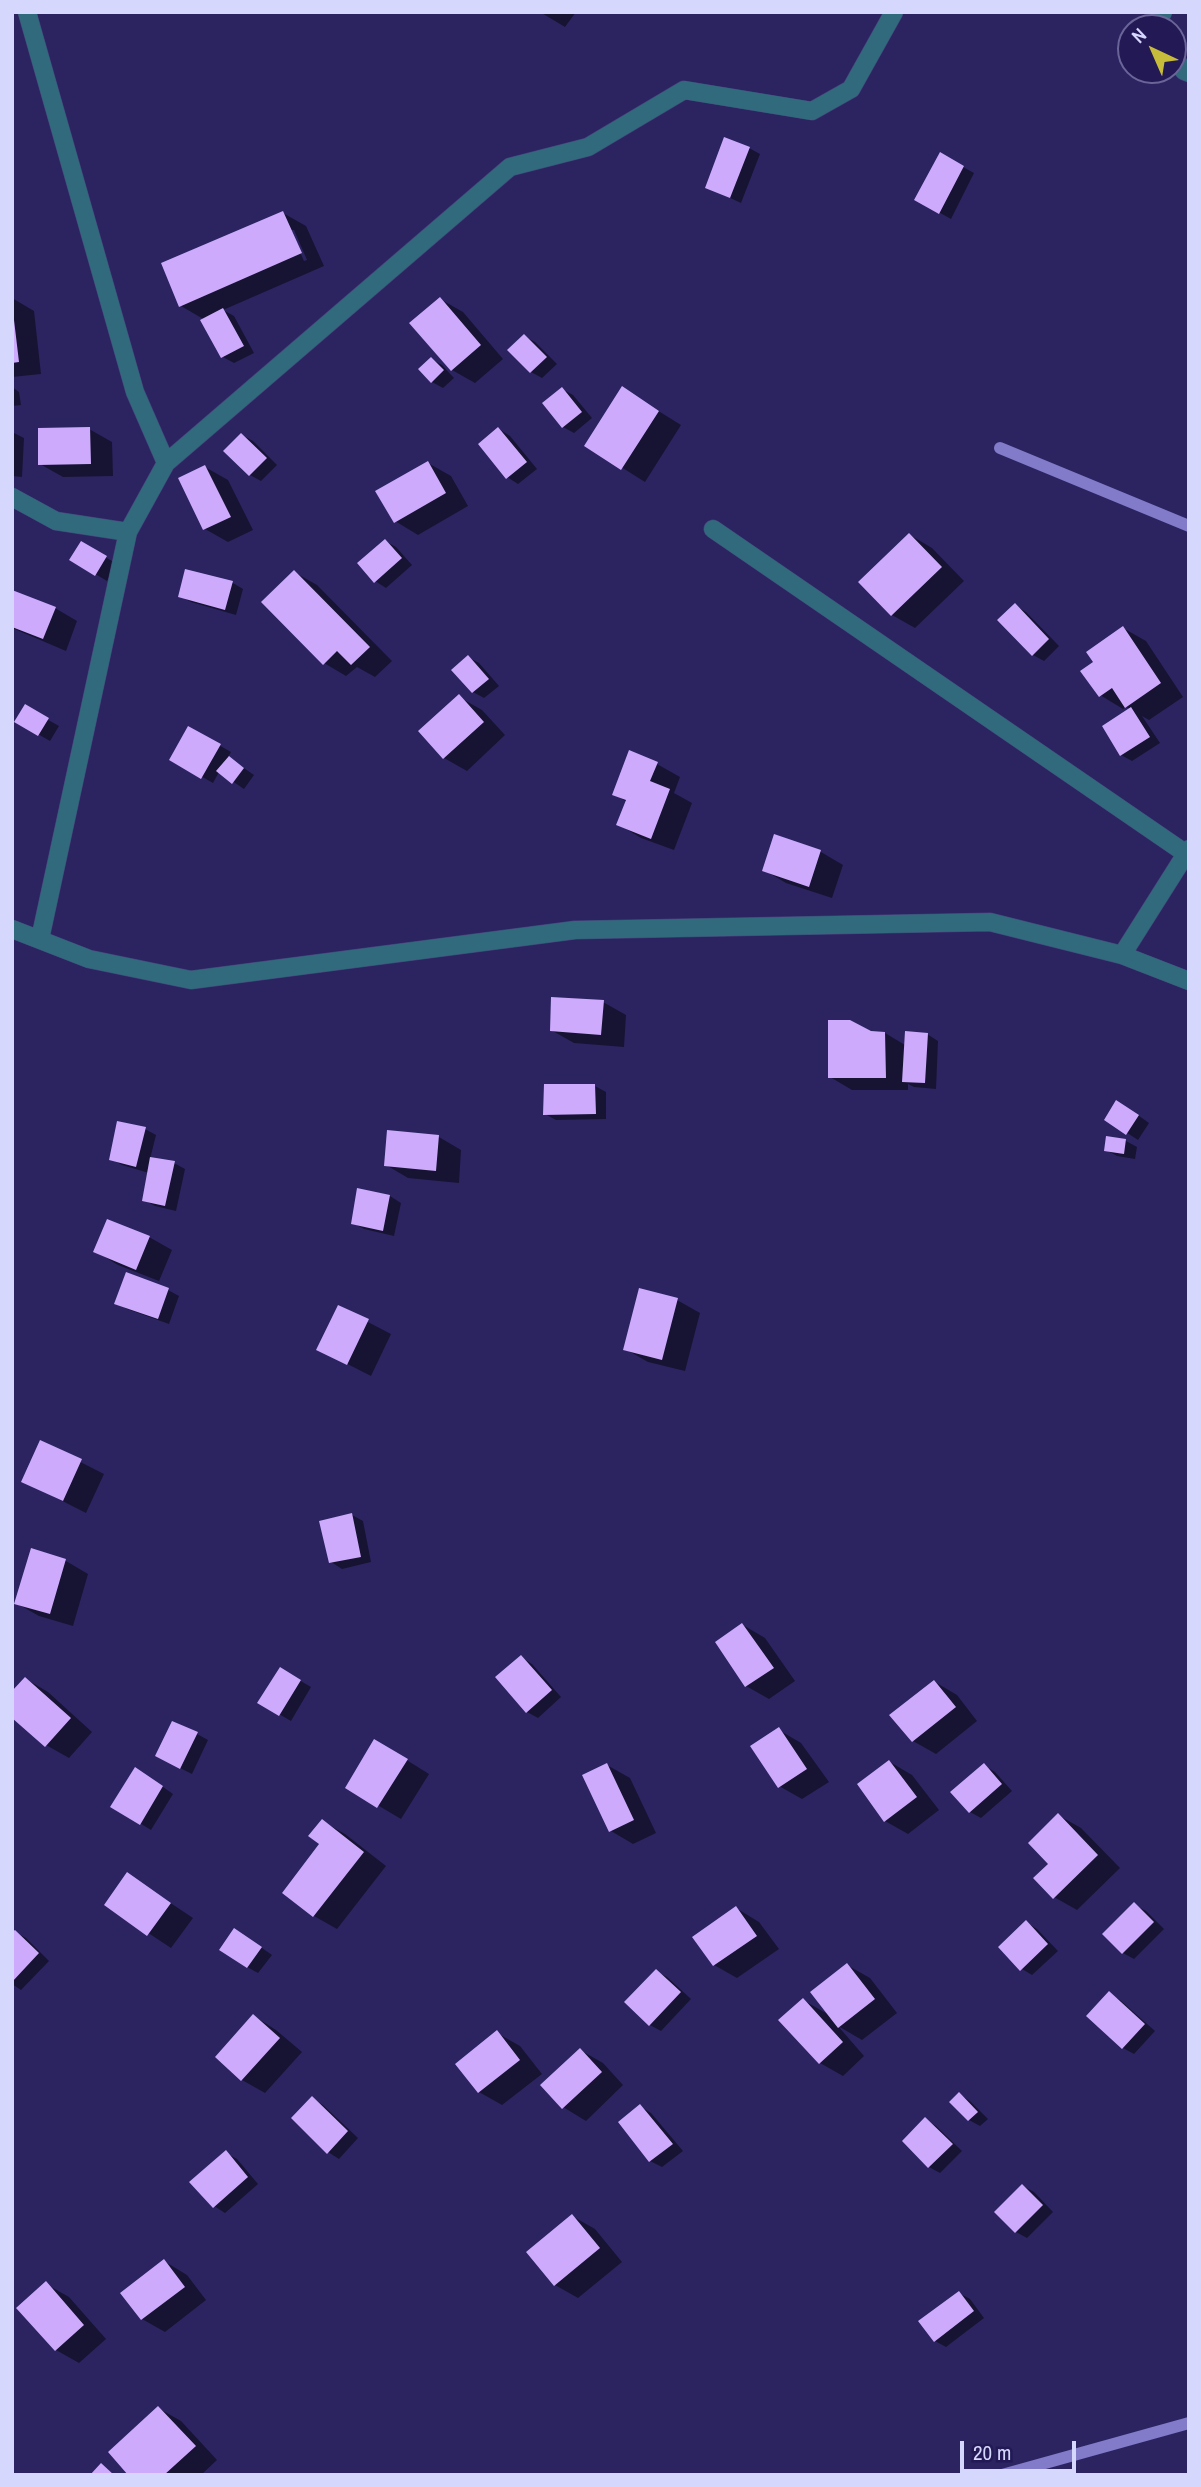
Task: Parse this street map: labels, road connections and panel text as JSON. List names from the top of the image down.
{
  "scale_bar": "20 m",
  "north": "top left"
}
